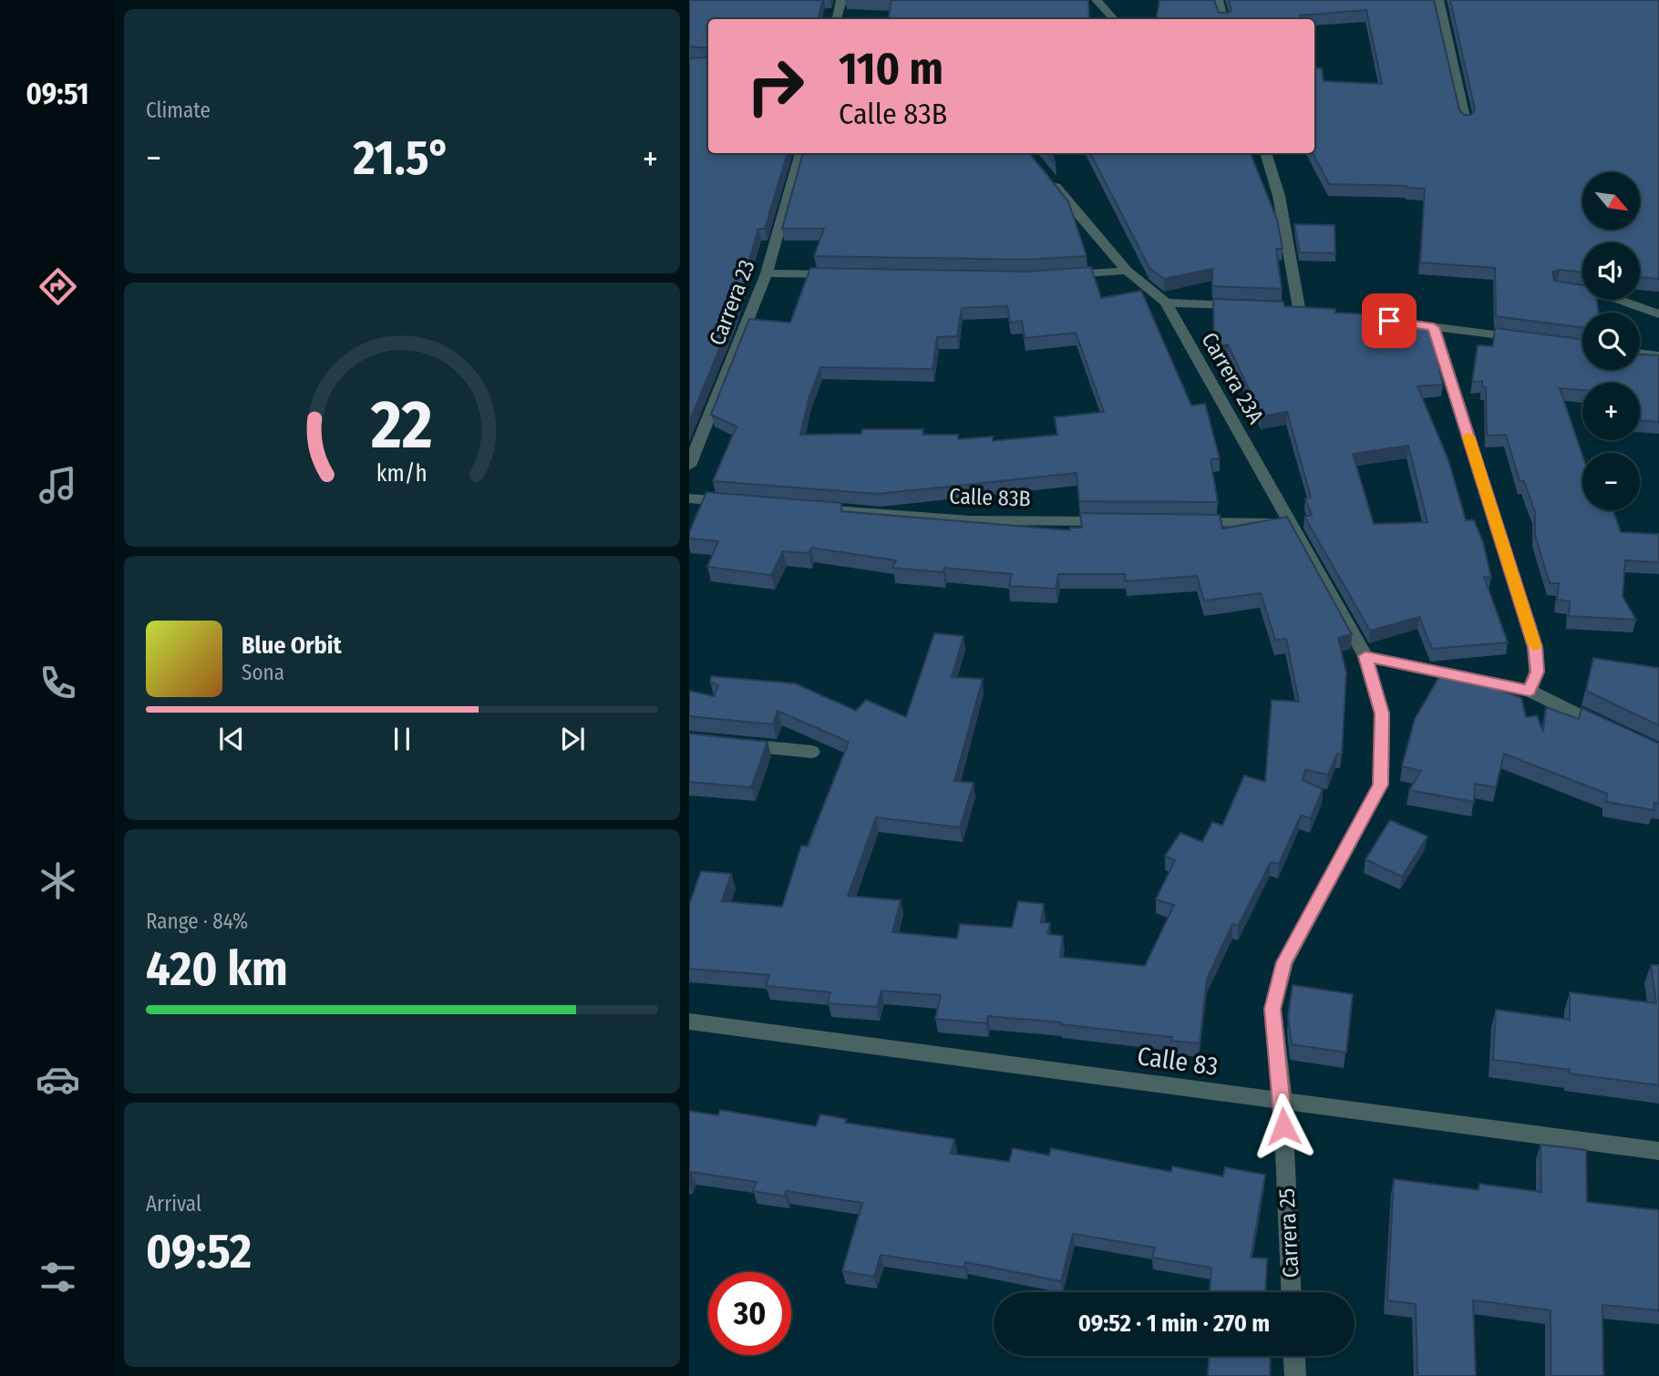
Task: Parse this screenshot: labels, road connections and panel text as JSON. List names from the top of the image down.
{
  "streets": {
    "street": [
      "Carrera 23",
      "Carrera 23A",
      "Calle 83B",
      "Calle 83",
      "Carrera 25"
    ]
  },
  "crossings": [
    ["Carrera 23A", "Carrera 25"],
    ["Calle 83", "Carrera 25"]
  ],
  "north": "bottom right",
  "page": {
    "tabs": "09:51",
    "tile": [
      "Climate",
      ["Range · 84%", "420 km"],
      ["Arrival", "09:52"]
    ],
    "turn": ["110 m", "Calle 83B"],
    "heat": ["−", "21.5°", "+"],
    "map_buttons": ["+", "−"],
    "song": ["Blue Orbit", "Sona"],
    "limit": "30",
    "trip": "09:52 · 1 min · 270 m",
    "gauge": ["22", "km/h"]
  }
}
